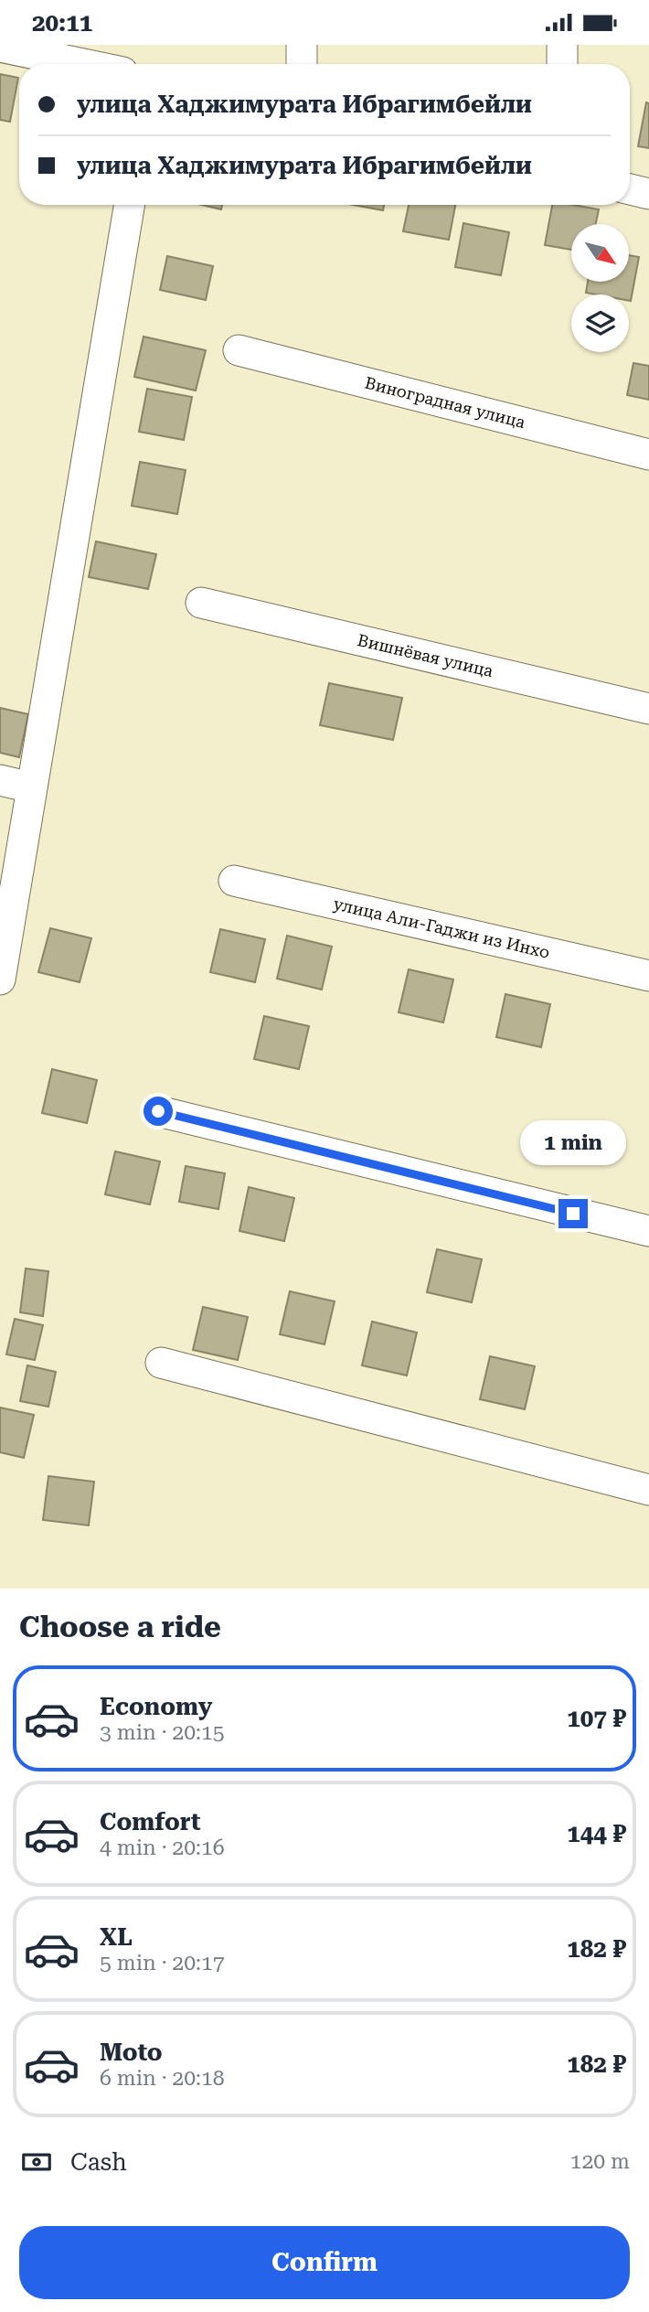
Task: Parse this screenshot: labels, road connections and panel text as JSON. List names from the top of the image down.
{
  "streets": {
    "street": ["Виноградная улица", "Вишнёвая улица", "улица Али-Гаджи из Инхо"]
  },
  "north": "bottom right",
  "page": {
    "status": "20:11",
    "banner": ["улица Хаджимурата Ибрагимбейли", "улица Хаджимурата Ибрагимбейли"],
    "bubble": "1 min",
    "heading": "Choose a ride",
    "list": [
      {
        "name": "Economy",
        "note": "3 min · 20:15",
        "value": "107 ₽"
      },
      {
        "name": "Comfort",
        "note": "4 min · 20:16",
        "value": "144 ₽"
      },
      {
        "name": "XL",
        "note": "5 min · 20:17",
        "value": "182 ₽"
      },
      {
        "name": "Moto",
        "note": "6 min · 20:18",
        "value": "182 ₽"
      }
    ],
    "pay": ["Cash", "120 m"],
    "buttons": "Confirm"
  }
}
